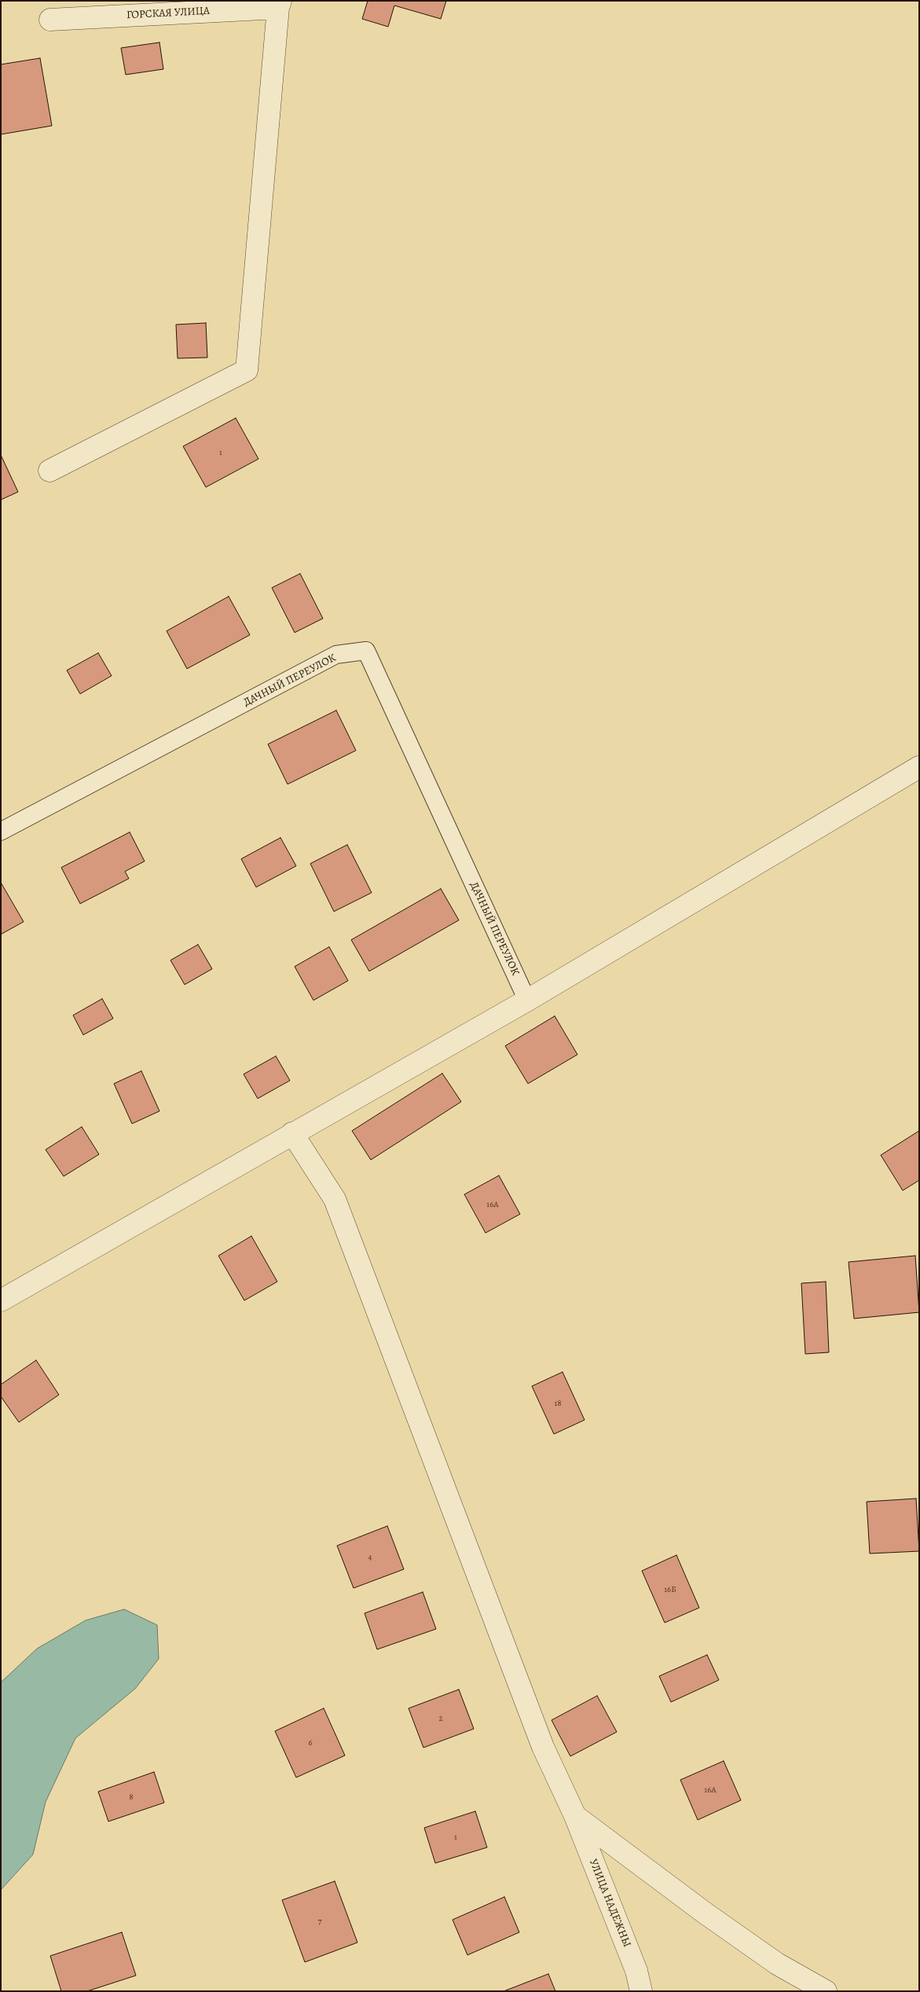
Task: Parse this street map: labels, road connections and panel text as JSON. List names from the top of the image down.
{
  "streets": {
    "street": ["ГОРСКАЯ УЛИЦА", "УЛИЦА НАДЕЖНЫ"],
    "lane": ["ДАЧНЫЙ ПЕРЕУЛОК"]
  },
  "house_numbers": [
    "1",
    "16А",
    "18",
    "4",
    "16Б",
    "2",
    "6",
    "16А",
    "8",
    "1",
    "7"
  ]
}
